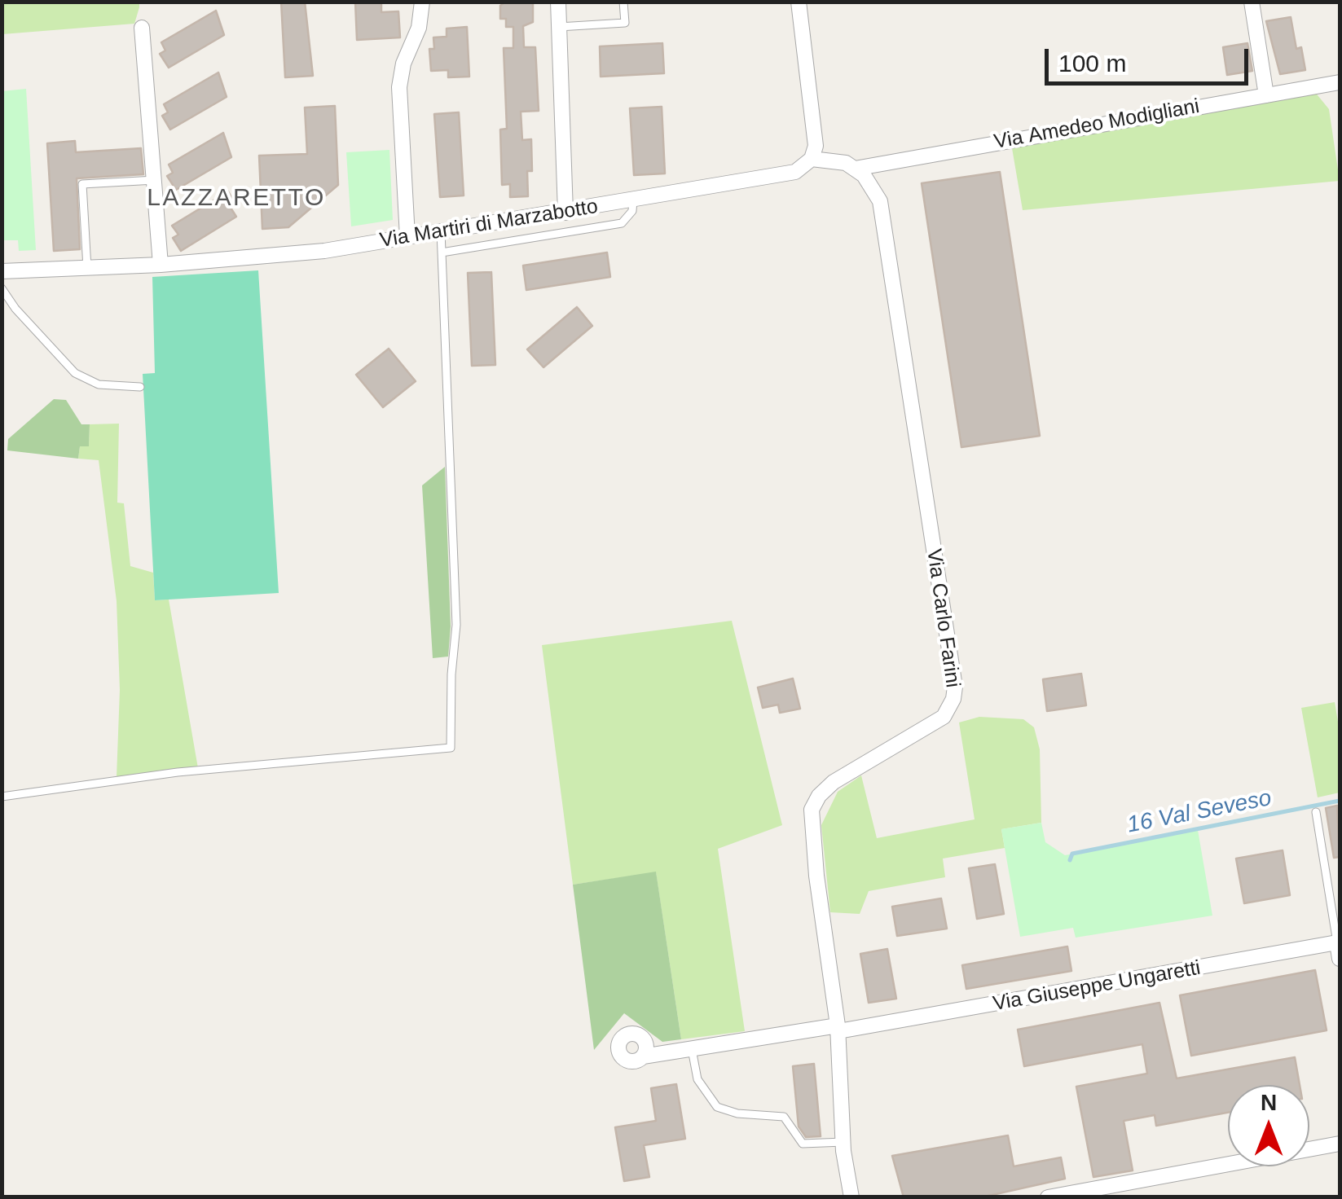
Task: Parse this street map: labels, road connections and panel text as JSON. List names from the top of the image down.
{
  "streets": {
    "street": [
      "Via Amedeo Modigliani",
      "Via Martiri di Marzabotto",
      "Via Carlo Farini",
      "Via Giuseppe Ungaretti"
    ]
  },
  "crossings": [
    ["Via Amedeo Modigliani", "Via Carlo Farini"],
    ["Via Carlo Farini", "Via Giuseppe Ungaretti"]
  ],
  "districts": ["LAZZARETTO"],
  "water": ["16 Val Seveso"],
  "scale_bar": "100 m",
  "north": "top"
}
